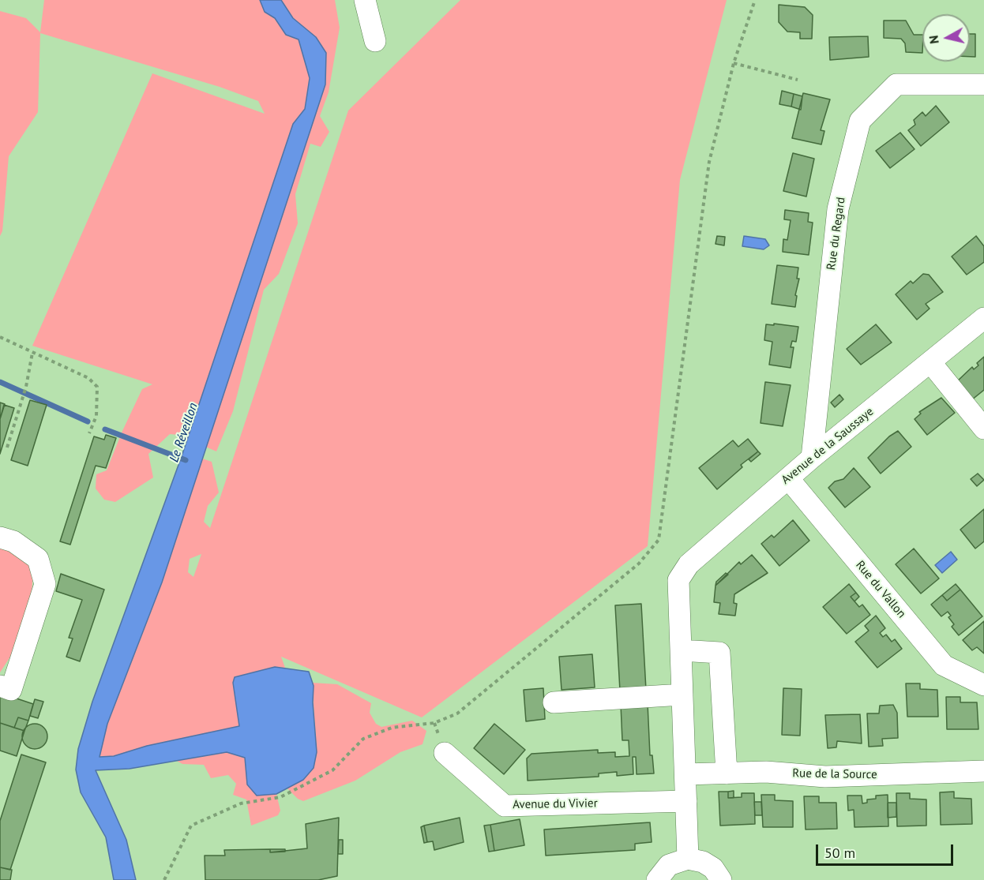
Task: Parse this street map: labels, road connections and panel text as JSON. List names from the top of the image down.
{
  "streets": {
    "street": [
      "Rue du Regard",
      "Avenue de la Saussaye",
      "Rue du Vallon",
      "Rue de la Source",
      "Avenue du Vivier"
    ]
  },
  "crossings": [
    ["Rue du Regard", "Avenue de la Saussaye"],
    ["Avenue de la Saussaye", "Rue du Vallon"]
  ],
  "water": ["Le Réveillon"],
  "scale_bar": "50 m",
  "north": "left"
}
